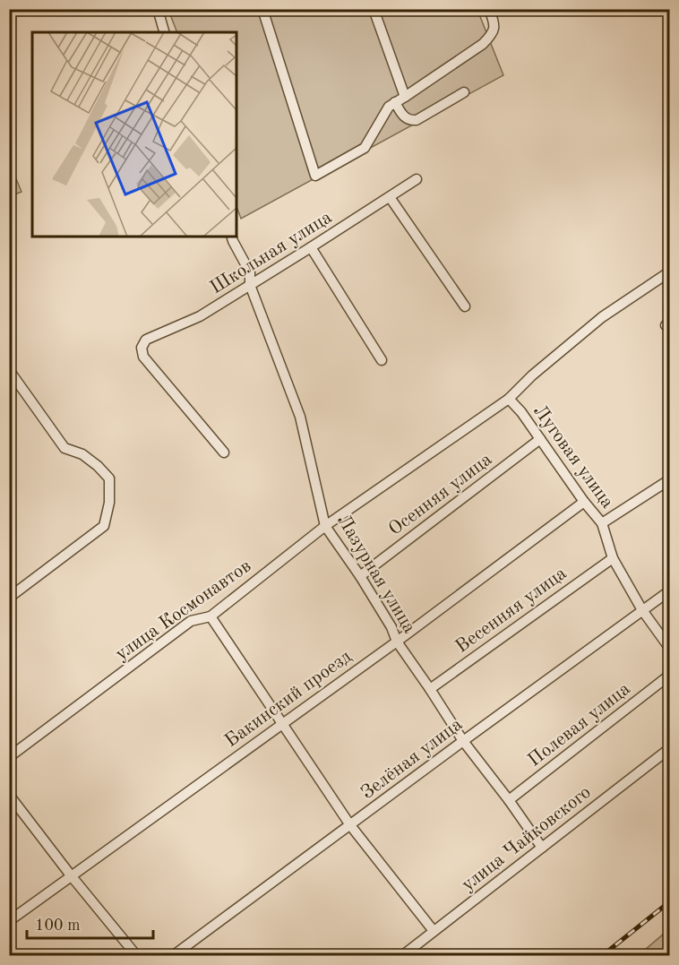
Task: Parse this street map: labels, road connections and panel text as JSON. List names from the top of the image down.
{
  "streets": {
    "street": [
      "Школьная улица",
      "Луговая улица",
      "Осенняя улица",
      "Лазурная улица",
      "улица Космонавтов",
      "Весенняя улица",
      "Бакинский проезд",
      "Полевая улица",
      "Зелёная улица",
      "улица Чайковского"
    ]
  },
  "crossings": [
    ["Школьная улица", "Лазурная улица"],
    ["Луговая улица", "Осенняя улица"],
    ["Луговая улица", "улица Космонавтов"],
    ["Луговая улица", "Весенняя улица"],
    ["Луговая улица", "Бакинский проезд"],
    ["Луговая улица", "Зелёная улица"],
    ["Осенняя улица", "Лазурная улица"],
    ["Лазурная улица", "улица Космонавтов"],
    ["Лазурная улица", "Весенняя улица"],
    ["Лазурная улица", "Бакинский проезд"],
    ["Лазурная улица", "Полевая улица"],
    ["Лазурная улица", "Зелёная улица"],
    ["Лазурная улица", "улица Чайковского"]
  ],
  "scale_bar": "100 m"
}
